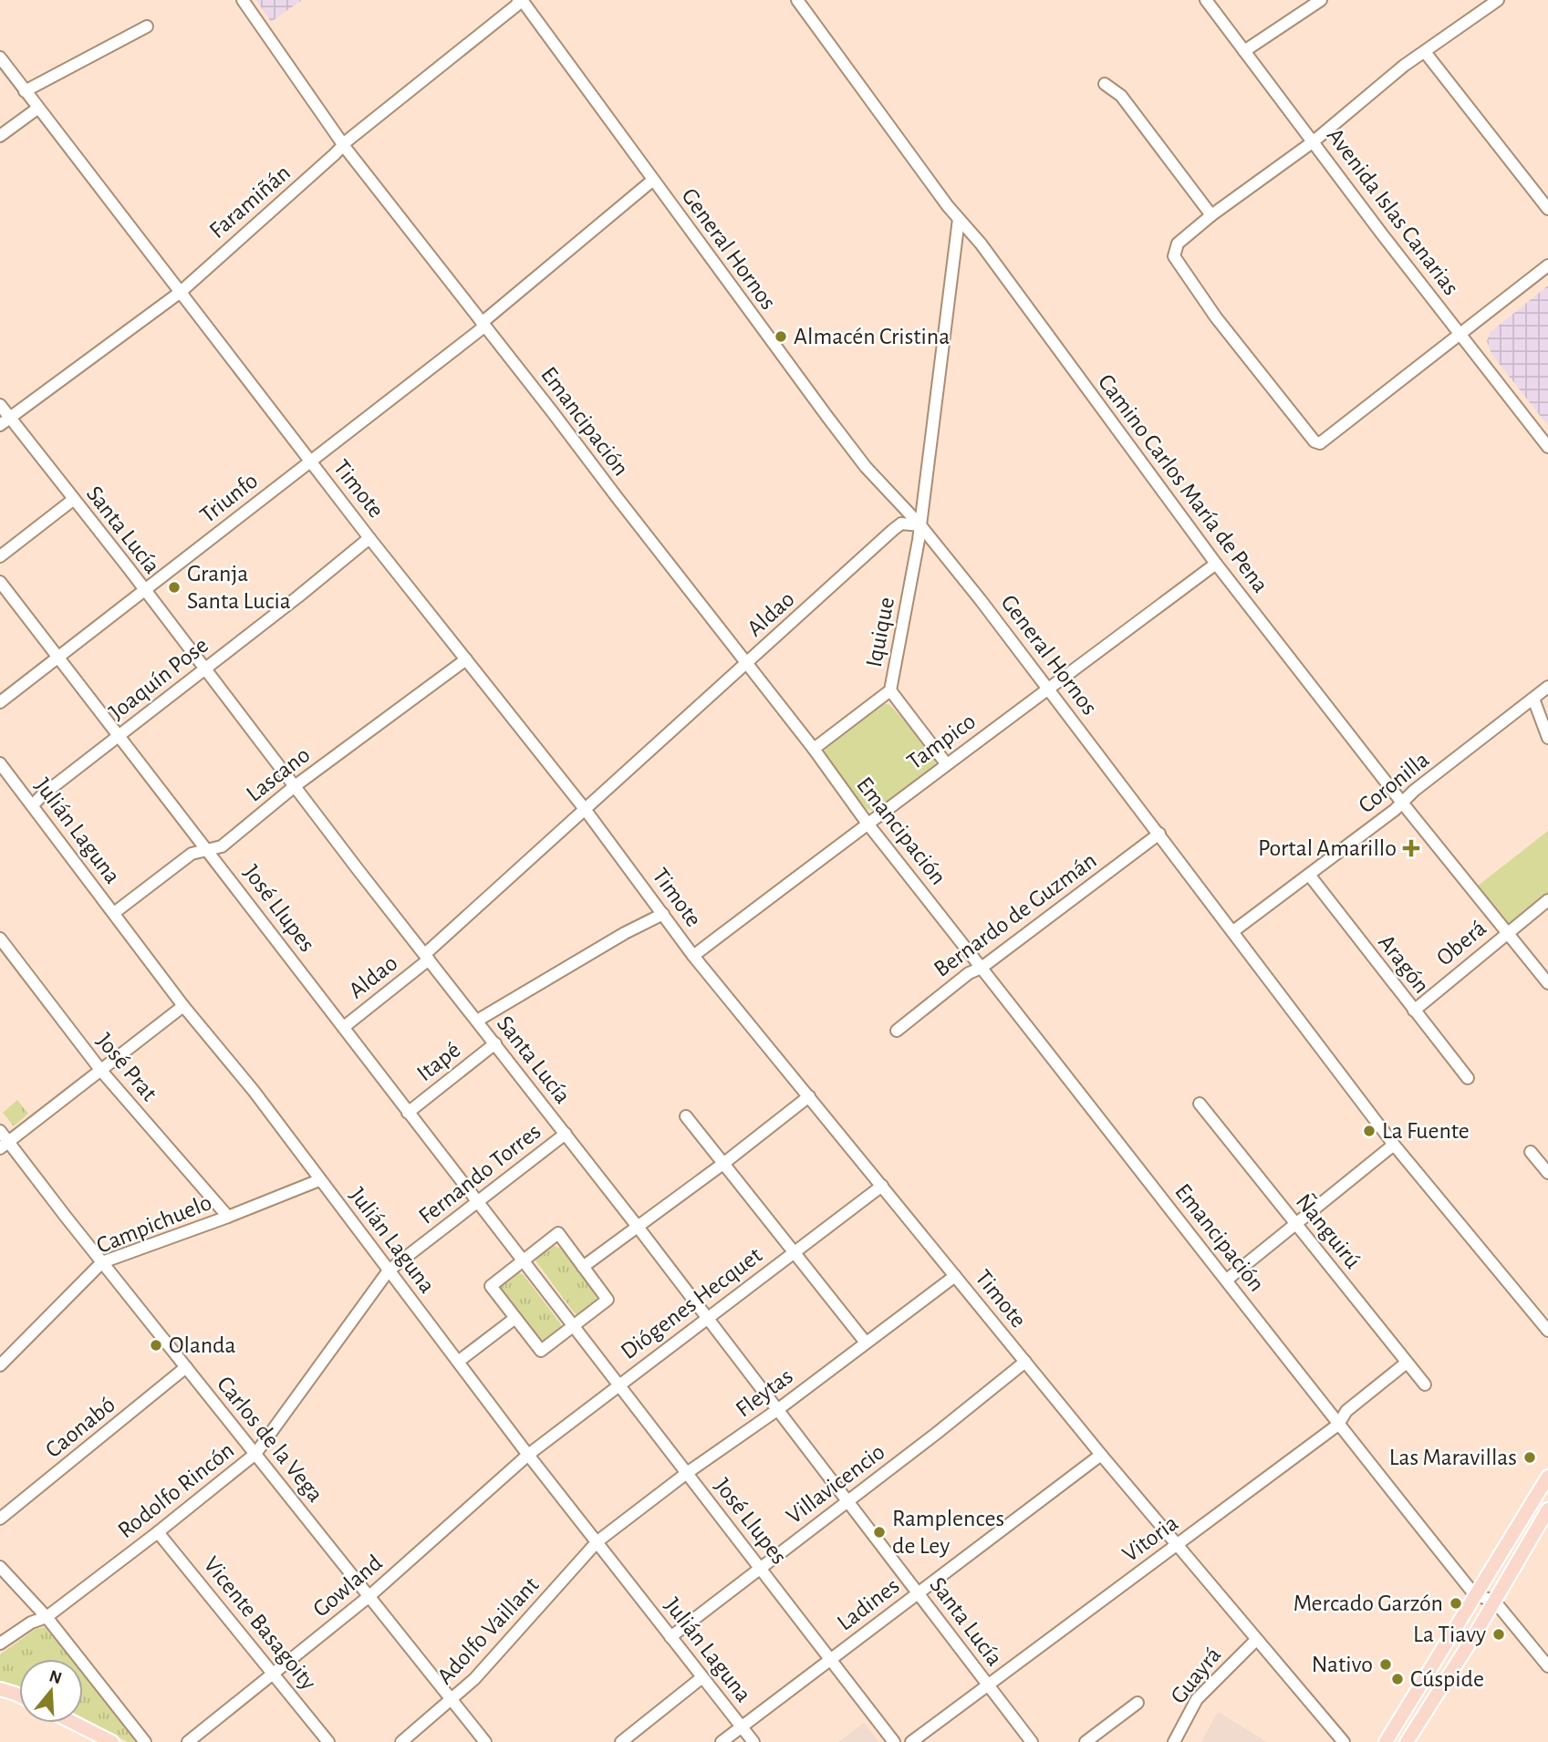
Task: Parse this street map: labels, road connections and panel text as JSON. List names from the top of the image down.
{
  "streets": {
    "street": [
      "Faramiñán",
      "Avenida Islas Canarias",
      "General Hornos",
      "Emancipación",
      "Camino Carlos María de Pena",
      "Timote",
      "Triunfo",
      "Santa Lucía",
      "Aldao",
      "Iquique",
      "Joaquín Pose",
      "Tampico",
      "Lascano",
      "Coronilla",
      "Julián Laguna",
      "José Llupes",
      "Bernardo de Guzmán",
      "Oberá",
      "Aragón",
      "Itapé",
      "José Prat",
      "Fernando Torres",
      "Campichuelo",
      "Ñanguirú",
      "Diógenes Hecquet",
      "Fleytas",
      "Caonabó",
      "Carlos de la Vega",
      "Villavicencio",
      "Rodolfo Rincón",
      "Vitoria",
      "Gowland",
      "Ladines",
      "Vicente Basagoity",
      "Adolfo Vaillant",
      "Guayrá"
    ]
  },
  "crossings": [
    ["Faramiñán", "General Hornos"],
    ["Faramiñán", "Emancipación"],
    ["Faramiñán", "Timote"],
    ["Faramiñán", "Santa Lucía"],
    ["General Hornos", "Triunfo"],
    ["General Hornos", "Aldao"],
    ["General Hornos", "Iquique"],
    ["General Hornos", "Tampico"],
    ["General Hornos", "Coronilla"],
    ["General Hornos", "Bernardo de Guzmán"],
    ["Emancipación", "Triunfo"],
    ["Emancipación", "Aldao"],
    ["Emancipación", "Iquique"],
    ["Emancipación", "Tampico"],
    ["Emancipación", "Bernardo de Guzmán"],
    ["Emancipación", "Vitoria"],
    ["Camino Carlos María de Pena", "Tampico"],
    ["Camino Carlos María de Pena", "Coronilla"],
    ["Camino Carlos María de Pena", "Oberá"],
    ["Timote", "Triunfo"],
    ["Timote", "Aldao"],
    ["Timote", "Joaquín Pose"],
    ["Timote", "Tampico"],
    ["Timote", "Lascano"],
    ["Timote", "Diógenes Hecquet"],
    ["Timote", "Fleytas"],
    ["Timote", "Villavicencio"],
    ["Timote", "Vitoria"],
    ["Timote", "Ladines"],
    ["Timote", "Guayrá"],
    ["Triunfo", "Santa Lucía"],
    ["Triunfo", "José Llupes"],
    ["Santa Lucía", "Aldao"],
    ["Santa Lucía", "Joaquín Pose"],
    ["Santa Lucía", "Lascano"],
    ["Santa Lucía", "Itapé"],
    ["Santa Lucía", "Fernando Torres"],
    ["Santa Lucía", "Diógenes Hecquet"],
    ["Santa Lucía", "Fleytas"],
    ["Santa Lucía", "Villavicencio"],
    ["Santa Lucía", "Vitoria"],
    ["Santa Lucía", "Ladines"],
    ["Aldao", "Iquique"],
    ["Aldao", "José Llupes"],
    ["Joaquín Pose", "Julián Laguna"],
    ["Joaquín Pose", "José Llupes"],
    ["Lascano", "Julián Laguna"],
    ["Lascano", "José Llupes"],
    ["Coronilla", "Aragón"],
    ["Julián Laguna", "Fernando Torres"],
    ["Julián Laguna", "Campichuelo"],
    ["Julián Laguna", "Diógenes Hecquet"],
    ["Julián Laguna", "Fleytas"],
    ["Julián Laguna", "Villavicencio"],
    ["Julián Laguna", "Rodolfo Rincón"],
    ["Julián Laguna", "Gowland"],
    ["Julián Laguna", "Ladines"],
    ["Julián Laguna", "Adolfo Vaillant"],
    ["José Llupes", "Itapé"],
    ["José Llupes", "Fernando Torres"],
    ["José Llupes", "Diógenes Hecquet"],
    ["José Llupes", "Fleytas"],
    ["José Llupes", "Villavicencio"],
    ["José Llupes", "Ladines"],
    ["Oberá", "Aragón"],
    ["José Prat", "Campichuelo"],
    ["Fernando Torres", "Rodolfo Rincón"],
    ["Campichuelo", "Carlos de la Vega"],
    ["Ñanguirú", "Vitoria"],
    ["Diógenes Hecquet", "Gowland"],
    ["Fleytas", "Adolfo Vaillant"],
    ["Caonabó", "Carlos de la Vega"],
    ["Carlos de la Vega", "Rodolfo Rincón"],
    ["Carlos de la Vega", "Gowland"],
    ["Carlos de la Vega", "Adolfo Vaillant"],
    ["Rodolfo Rincón", "Vicente Basagoity"],
    ["Gowland", "Vicente Basagoity"]
  ],
  "places": {
    "other": [
      "Almacén Cristina",
      "Granja Santa Lucia",
      "La Fuente",
      "Olanda",
      "Las Maravillas",
      "Ramplences de Ley",
      "Mercado Garzón",
      "La Tiavy",
      "Nativo",
      "Cúspide"
    ],
    "health": ["Portal Amarillo"]
  },
  "north": "top"
}
